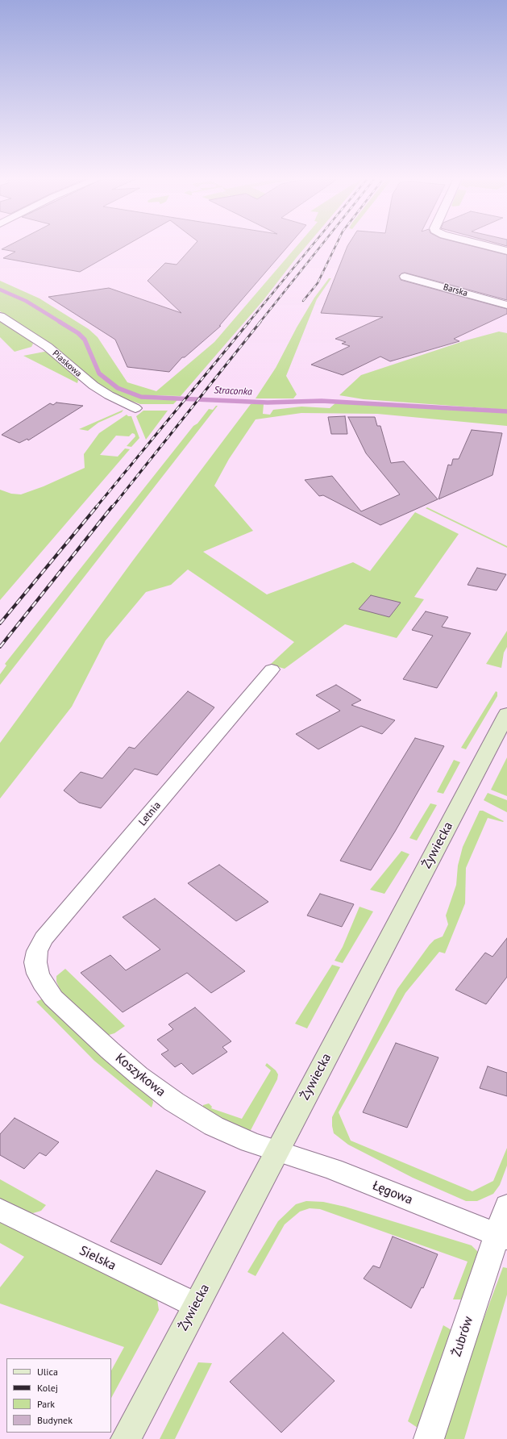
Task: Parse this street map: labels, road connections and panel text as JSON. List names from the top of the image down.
{
  "streets": {
    "main road": ["Żywiecka"],
    "street": [
      "Barska",
      "Piaskowa",
      "Letnia",
      "Koszykowa",
      "Łęgowa",
      "Sielska",
      "Żubrów"
    ]
  },
  "crossings": [
    ["Letnia", "Koszykowa"],
    ["Żywiecka", "Koszykowa"],
    ["Żywiecka", "Łęgowa"],
    ["Żywiecka", "Sielska"],
    ["Koszykowa", "Łęgowa"],
    ["Łęgowa", "Żubrów"]
  ],
  "water": ["Straconka"],
  "legend": [
    "Ulica",
    "Kolej",
    "Park",
    "Budynek"
  ]
}
